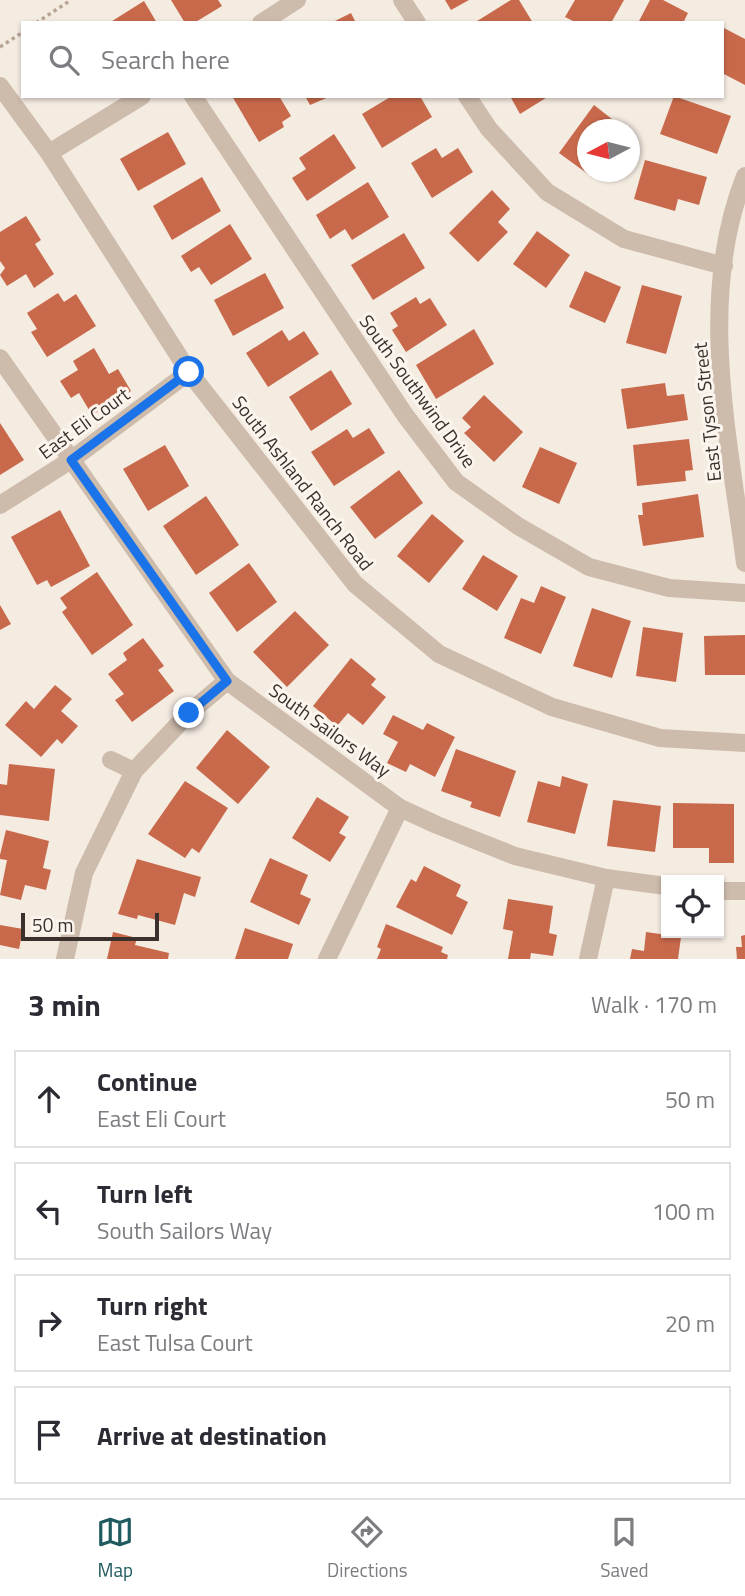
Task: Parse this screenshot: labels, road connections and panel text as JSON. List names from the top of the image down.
{
  "streets": {
    "street": [
      "South Southwind Drive",
      "East Tyson Street",
      "East Eli Court",
      "South Ashland Ranch Road",
      "South Sailors Way"
    ]
  },
  "crossings": [
    ["East Eli Court", "South Ashland Ranch Road"],
    ["East Eli Court", "South Sailors Way"]
  ],
  "scale_bar": "50 m",
  "north": "left",
  "page": {
    "search": "Search here",
    "scale": "50 m",
    "heading": ["3 min", "Walk · 170 m"],
    "list": [
      ["Continue", "East Eli Court", "50 m"],
      ["Turn left", "South Sailors Way", "100 m"],
      ["Turn right", "East Tulsa Court", "20 m"],
      "Arrive at destination"
    ],
    "nav": ["Map", "Directions", "Saved"]
  }
}
